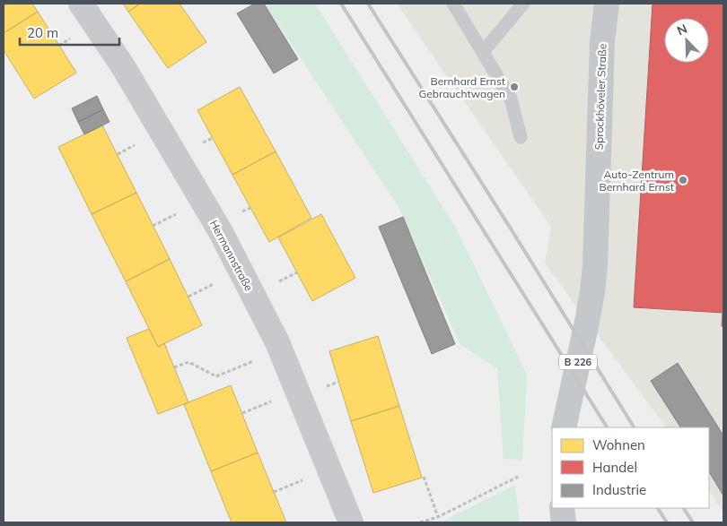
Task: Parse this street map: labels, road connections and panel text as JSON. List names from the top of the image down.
{
  "streets": {
    "main road": ["Sprockhöveler Straße", "B 226"],
    "street": ["Hermannstraße"]
  },
  "places": ["Bernhard Ernst Gebrauchtwagen", "Auto-Zentrum Bernhard Ernst"],
  "legend": ["Wohnen", "Handel", "Industrie"],
  "scale_bar": "20 m",
  "north": "top left"
}
